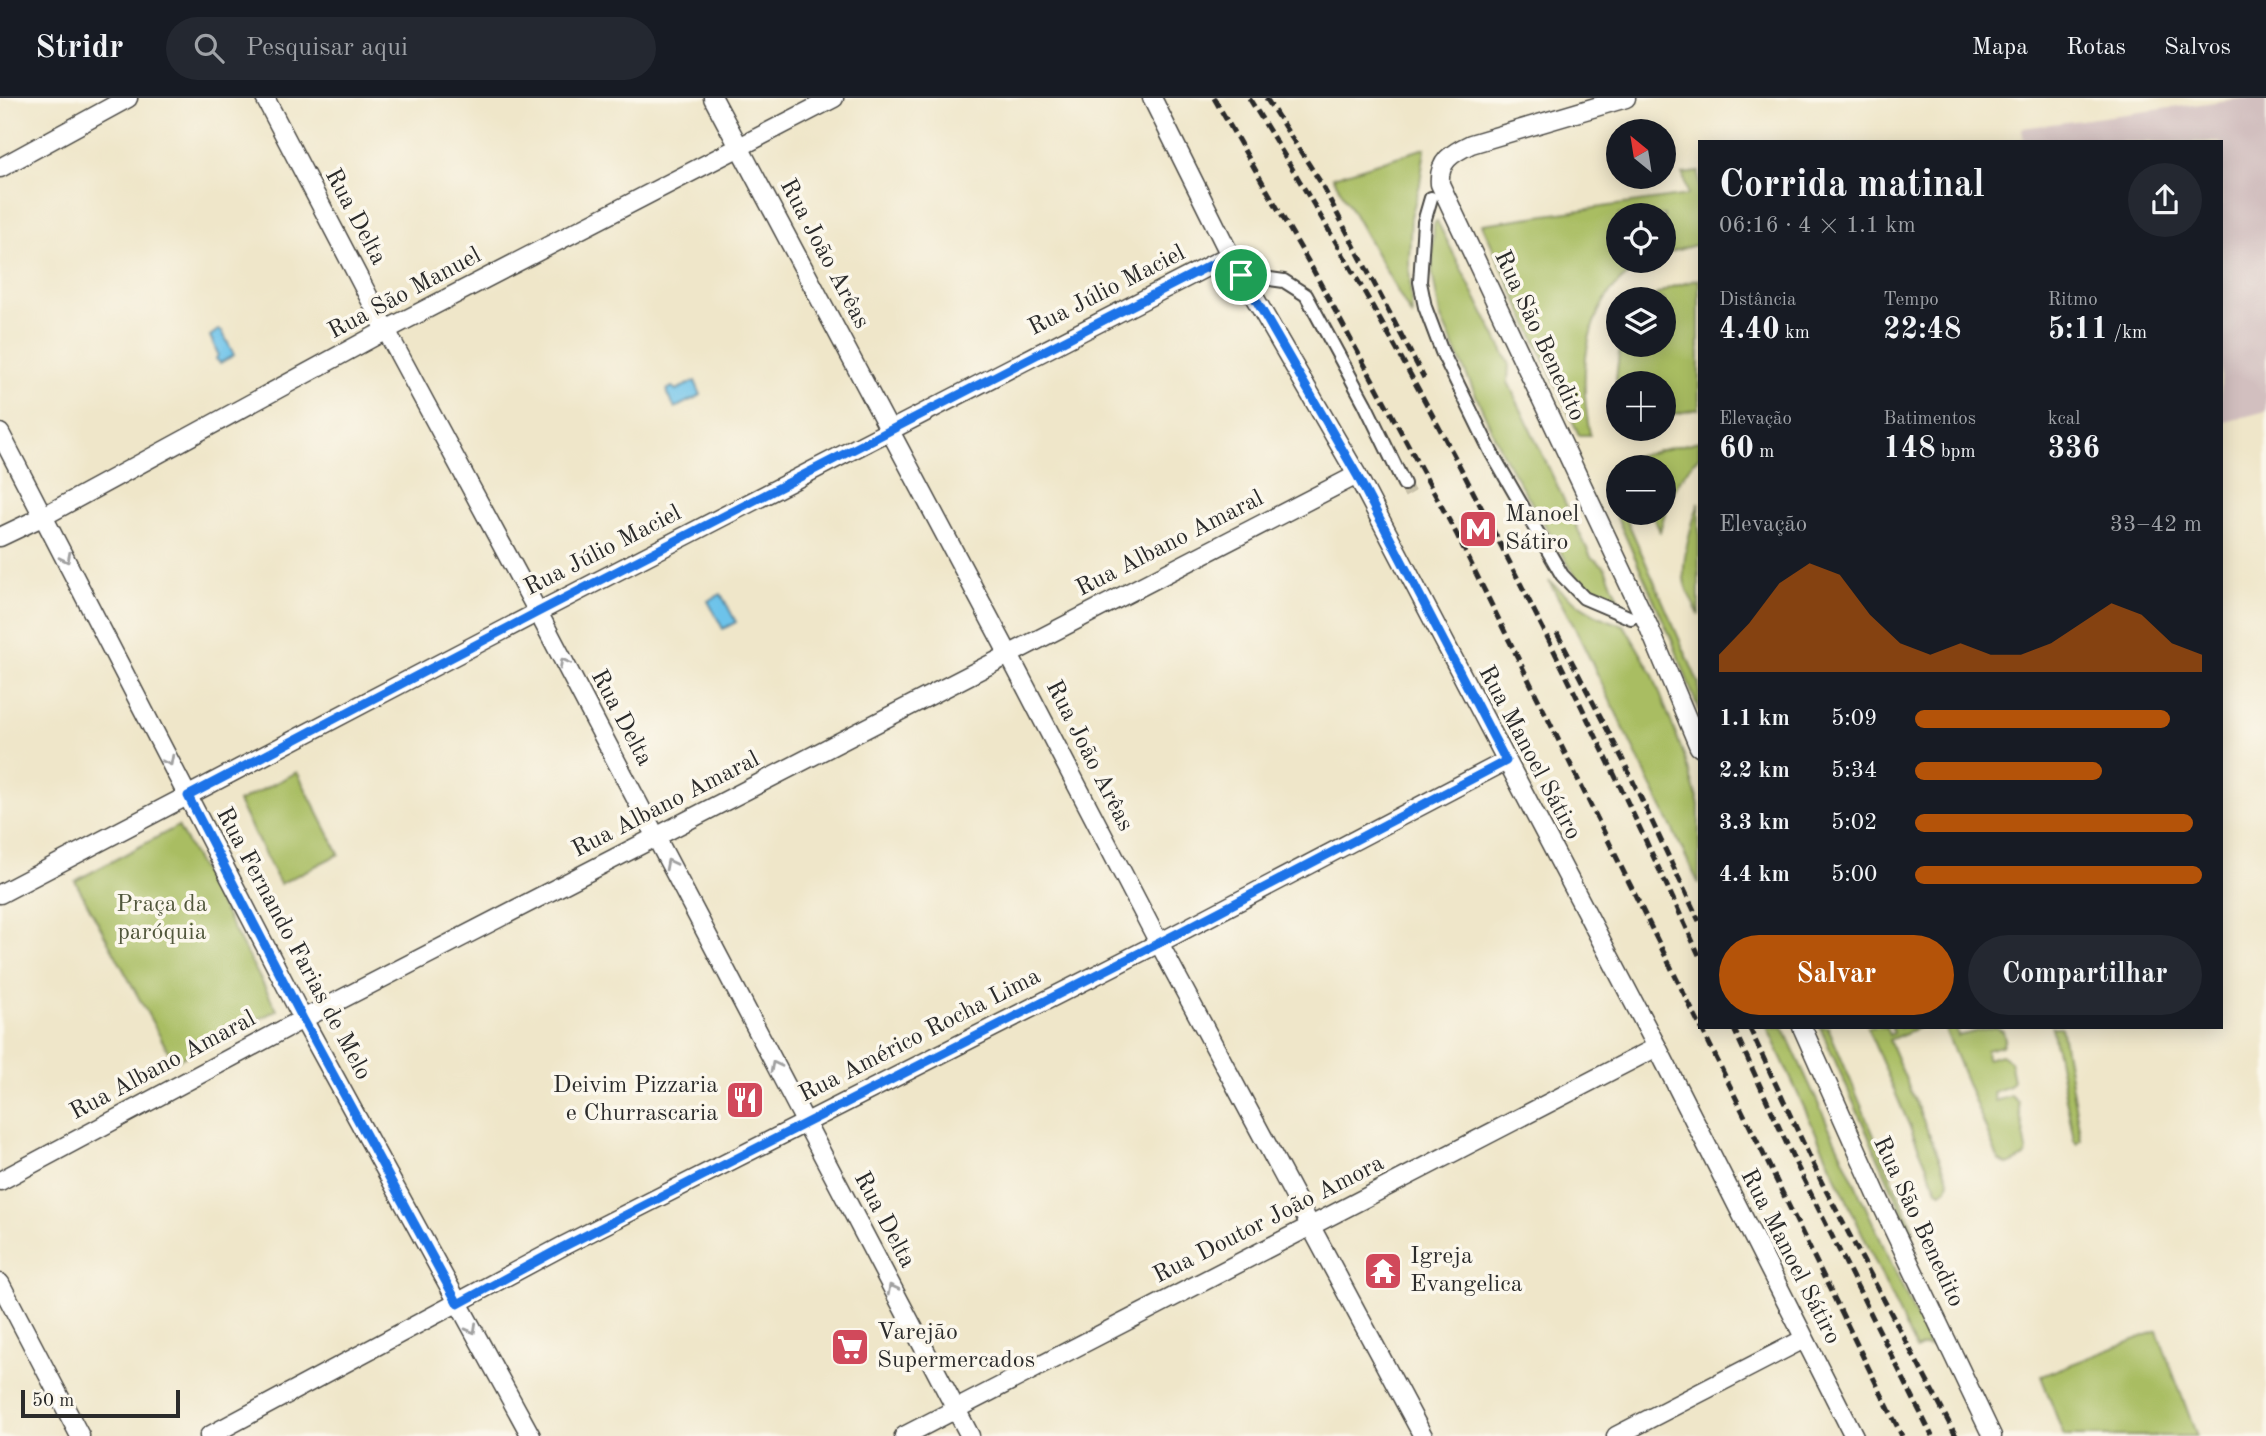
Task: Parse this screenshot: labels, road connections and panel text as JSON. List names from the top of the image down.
{
  "streets": {
    "street": [
      "Rua Delta",
      "Rua João Arêas",
      "Rua Júlio Maciel",
      "Rua São Manuel",
      "Rua São Benedito",
      "Rua Albano Amaral",
      "Rua Manoel Sátiro",
      "Rua Fernando Farias de Melo",
      "Rua Américo Rocha Lima",
      "Rua Doutor João Amora"
    ]
  },
  "crossings": [
    ["Rua Delta", "Rua Júlio Maciel"],
    ["Rua Delta", "Rua São Manuel"],
    ["Rua Delta", "Rua Albano Amaral"],
    ["Rua Delta", "Rua Américo Rocha Lima"],
    ["Rua Delta", "Rua Doutor João Amora"],
    ["Rua João Arêas", "Rua Júlio Maciel"],
    ["Rua João Arêas", "Rua São Manuel"],
    ["Rua João Arêas", "Rua Albano Amaral"],
    ["Rua João Arêas", "Rua Américo Rocha Lima"],
    ["Rua João Arêas", "Rua Doutor João Amora"],
    ["Rua Júlio Maciel", "Rua Manoel Sátiro"],
    ["Rua Júlio Maciel", "Rua Fernando Farias de Melo"],
    ["Rua São Manuel", "Rua Fernando Farias de Melo"],
    ["Rua Albano Amaral", "Rua Manoel Sátiro"],
    ["Rua Albano Amaral", "Rua Fernando Farias de Melo"],
    ["Rua Manoel Sátiro", "Rua Américo Rocha Lima"],
    ["Rua Manoel Sátiro", "Rua Doutor João Amora"],
    ["Rua Fernando Farias de Melo", "Rua Américo Rocha Lima"]
  ],
  "one_way": ["Rua Delta", "Rua Fernando Farias de Melo"],
  "parks": ["Praça da paróquia"],
  "places": {
    "metro station": ["Manoel Sátiro"],
    "restaurant": ["Deivim Pizzaria e Churrascaria"],
    "temple": ["Igreja Evangelica"],
    "supermarket": ["Varejão Supermercados"]
  },
  "scale_bar": "50 m",
  "north": "top left",
  "page": {
    "header": "Stridr",
    "search": "Pesquisar aqui",
    "nav": ["Mapa", "Rotas", "Salvos"],
    "map_buttons": ["+", "−"],
    "heading": ["Corrida matinal", "06:16 · 4 × 1.1 km"],
    "stats": [
      ["Distância", "4.40 km"],
      ["Tempo", "22:48"],
      ["Ritmo", "5:11 /km"],
      ["Elevação", "60 m"],
      ["Batimentos", "148 bpm"],
      ["kcal", "336"]
    ],
    "chart": ["Elevação", "33–42 m"],
    "list": [
      {
        "name": "1.1 km",
        "note": "5:09"
      },
      {
        "name": "2.2 km",
        "note": "5:34"
      },
      {
        "name": "3.3 km",
        "note": "5:02"
      },
      {
        "name": "4.4 km",
        "note": "5:00"
      }
    ],
    "buttons": ["Salvar", "Compartilhar"],
    "scale": "50 m"
  }
}
